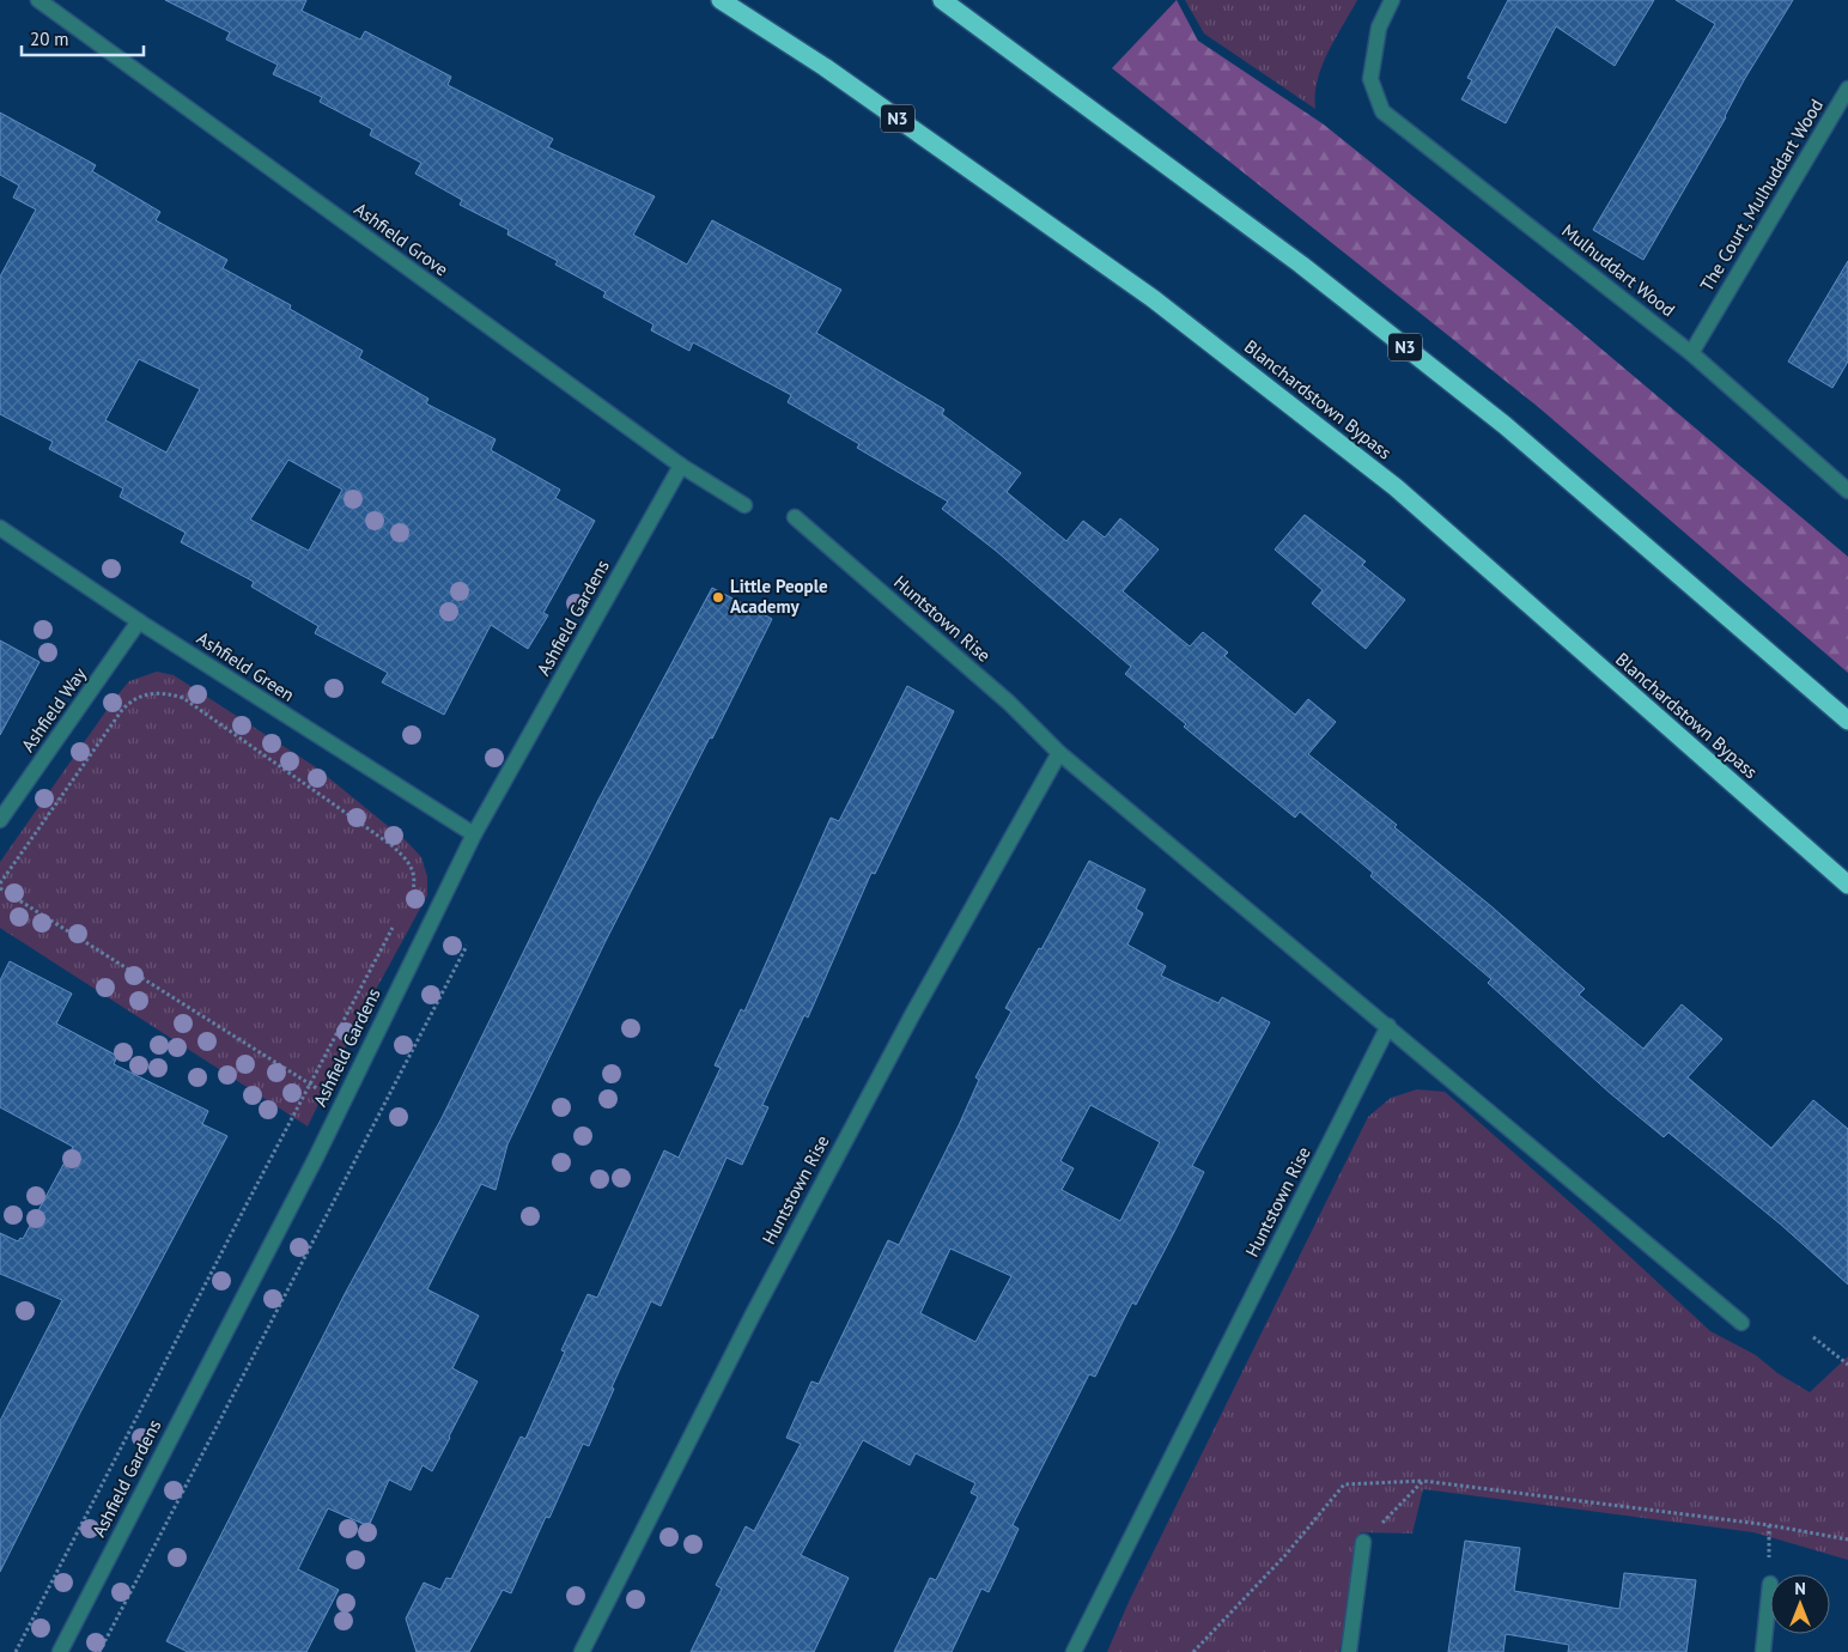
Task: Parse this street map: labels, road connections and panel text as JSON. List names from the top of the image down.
{
  "streets": {
    "highway": ["N3", "Blanchardstown Bypass"],
    "street": [
      "The Court, Mulhuddart Wood",
      "Ashfield Grove",
      "Mulhuddart Wood",
      "Ashfield Gardens",
      "Huntstown Rise",
      "Ashfield Green",
      "Ashfield Way"
    ]
  },
  "crossings": [
    ["The Court, Mulhuddart Wood", "Mulhuddart Wood"],
    ["Ashfield Grove", "Ashfield Gardens"],
    ["Ashfield Gardens", "Ashfield Green"],
    ["Ashfield Green", "Ashfield Way"]
  ],
  "places": ["Little People Academy"],
  "scale_bar": "20 m",
  "north": "top"
}
